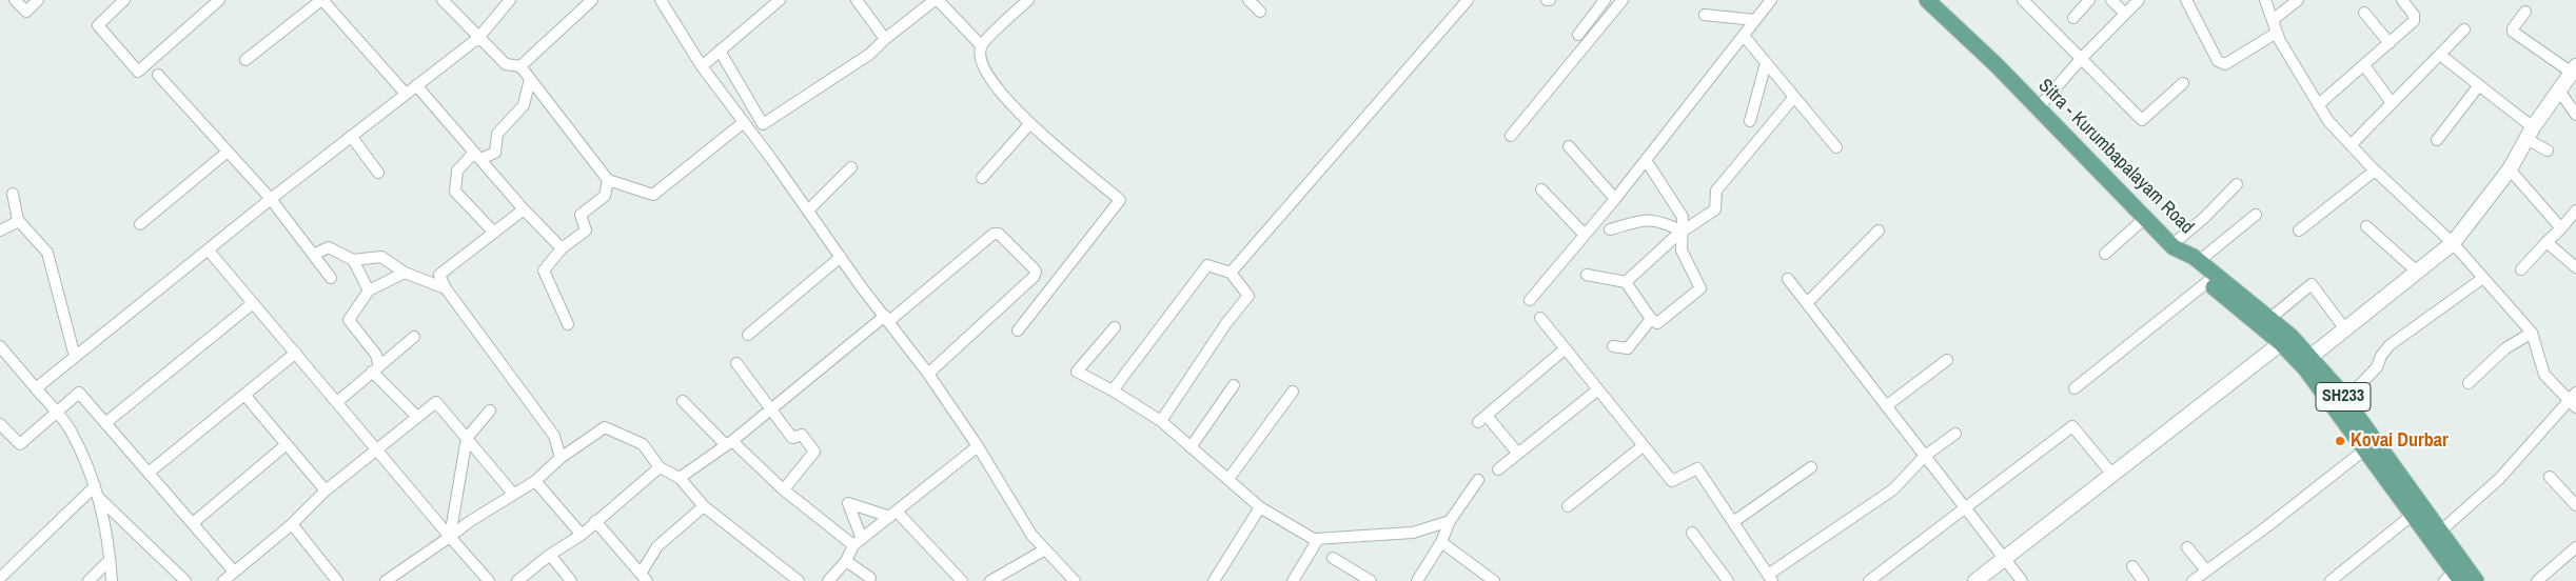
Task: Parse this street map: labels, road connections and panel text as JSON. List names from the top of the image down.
{
  "streets": {
    "main road": ["Sitra - Kurumbapalayam Road", "SH233"]
  },
  "places": ["Kovai Durbar"]
}
